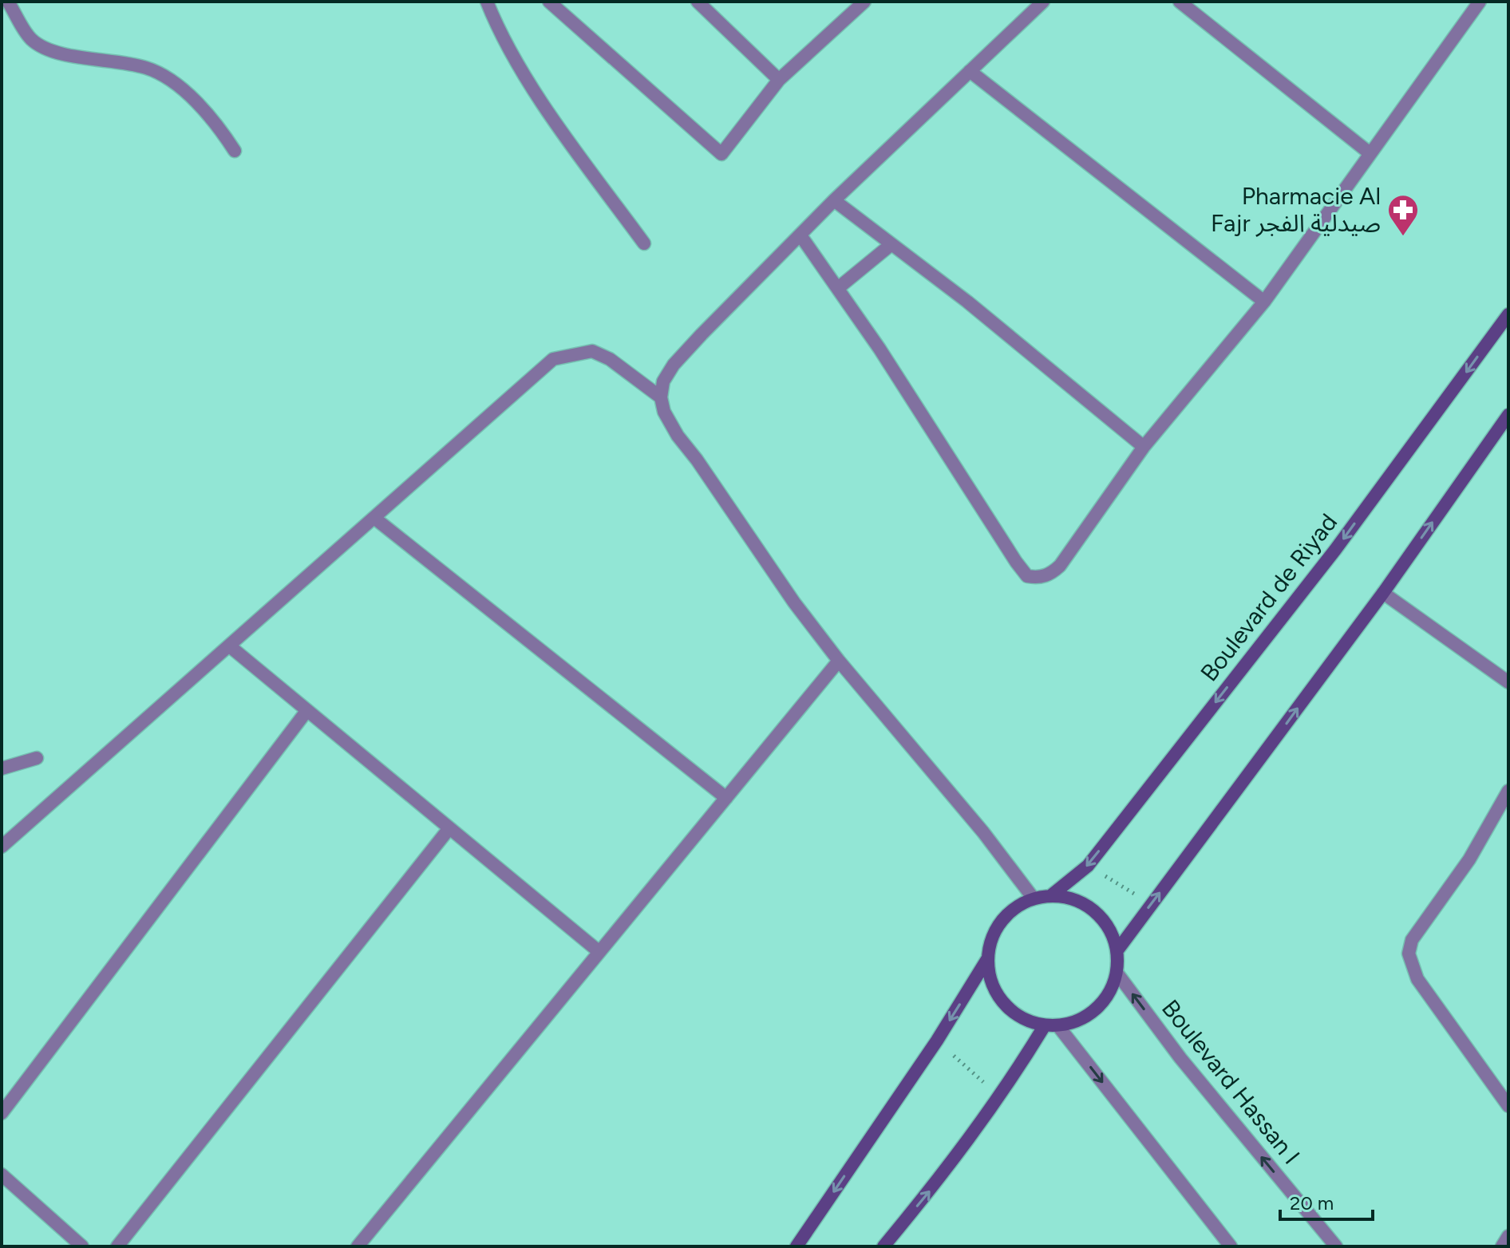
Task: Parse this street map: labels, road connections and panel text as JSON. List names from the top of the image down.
{
  "streets": {
    "main road": ["Boulevard de Riyad"],
    "street": ["Boulevard Hassan I"]
  },
  "crossings": [
    ["Boulevard de Riyad", "Boulevard Hassan I"]
  ],
  "places": {
    "pharmacy": ["Pharmacie Al Fajr صيدلية الفجر"]
  },
  "scale_bar": "20 m"
}
